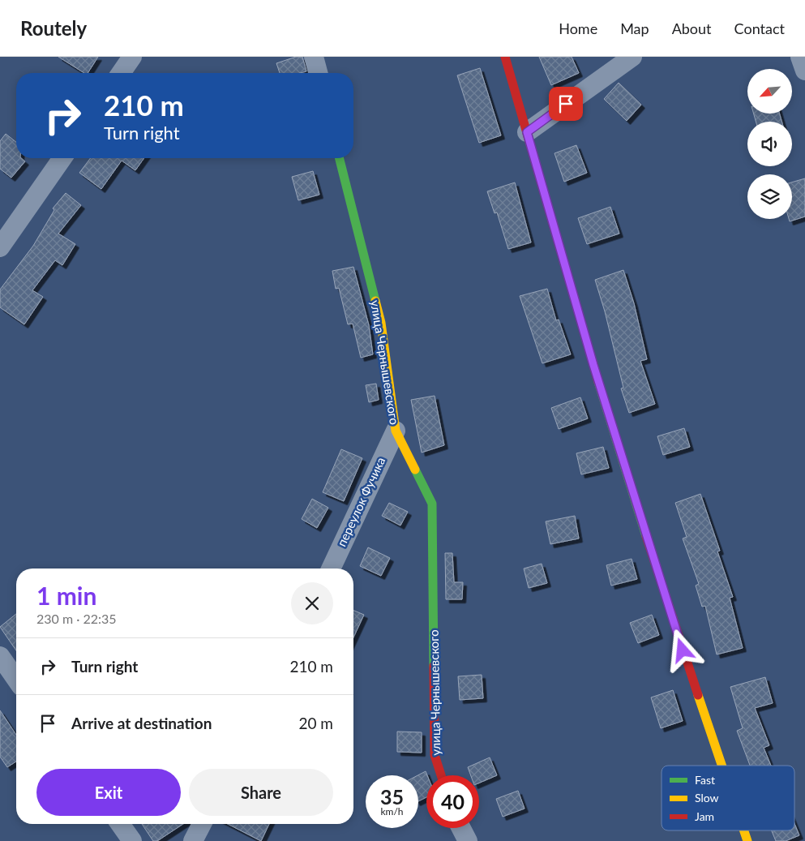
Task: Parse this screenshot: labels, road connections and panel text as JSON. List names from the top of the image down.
{
  "streets": {
    "street": ["улица Чернышевского", "переулок Фучика"]
  },
  "crossings": [
    ["улица Чернышевского", "переулок Фучика"]
  ],
  "legend": ["Fast", "Slow", "Jam"],
  "north": "bottom left",
  "page": {
    "header": "Routely",
    "nav": [
      "Home",
      "Map",
      "About",
      "Contact"
    ],
    "turn": ["210 m", "Turn right"],
    "heading": ["1 min", "230 m · 22:35"],
    "list": [
      {
        "name": "Turn right",
        "value": "210 m"
      },
      {
        "name": "Arrive at destination",
        "value": "20 m"
      }
    ],
    "buttons": ["Exit", "Share"],
    "speed": "35 km/h",
    "limit": "40"
  }
}
